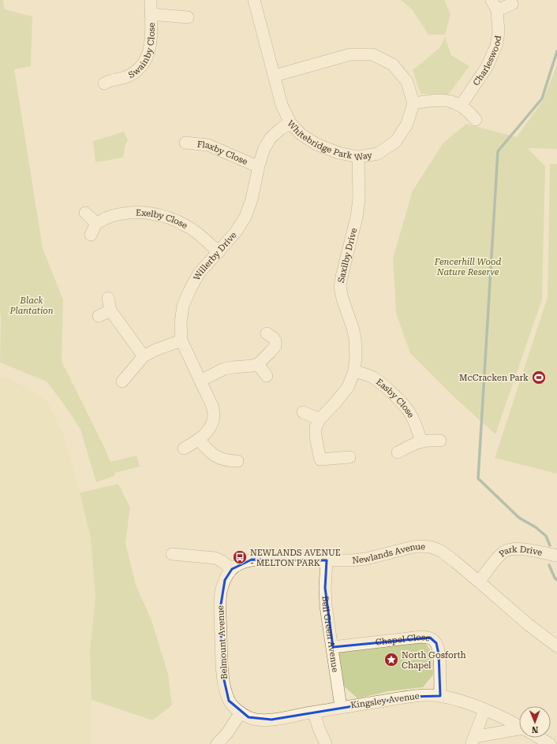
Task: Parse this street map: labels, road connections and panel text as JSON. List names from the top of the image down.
{
  "streets": {
    "street": [
      "Swainby Close",
      "Charleswood",
      "Whitebridge Park Way",
      "Flaxby Close",
      "Exelby Close",
      "Saxilby Drive",
      "Willerby Drive",
      "Easby Close",
      "Newlands Avenue",
      "Park Drive",
      "Bell Green Avenue",
      "Chapel Close",
      "Belmount Avenue",
      "Kingsley Avenue"
    ]
  },
  "crossings": [
    ["Whitebridge Park Way", "Saxilby Drive"],
    ["Whitebridge Park Way", "Willerby Drive"],
    ["Flaxby Close", "Willerby Drive"],
    ["Exelby Close", "Willerby Drive"],
    ["Saxilby Drive", "Easby Close"],
    ["Newlands Avenue", "Park Drive"],
    ["Newlands Avenue", "Bell Green Avenue"],
    ["Newlands Avenue", "Belmount Avenue"],
    ["Bell Green Avenue", "Chapel Close"],
    ["Bell Green Avenue", "Kingsley Avenue"],
    ["Chapel Close", "Kingsley Avenue"],
    ["Belmount Avenue", "Kingsley Avenue"]
  ],
  "parks": ["Fencerhill Wood Nature Reserve", "Black Plantation"],
  "places": {
    "sports": ["McCracken Park"],
    "bus stop": ["NEWLANDS AVENUE - MELTON PARK"],
    "place": ["North Gosforth Chapel"]
  },
  "north": "bottom"
}
